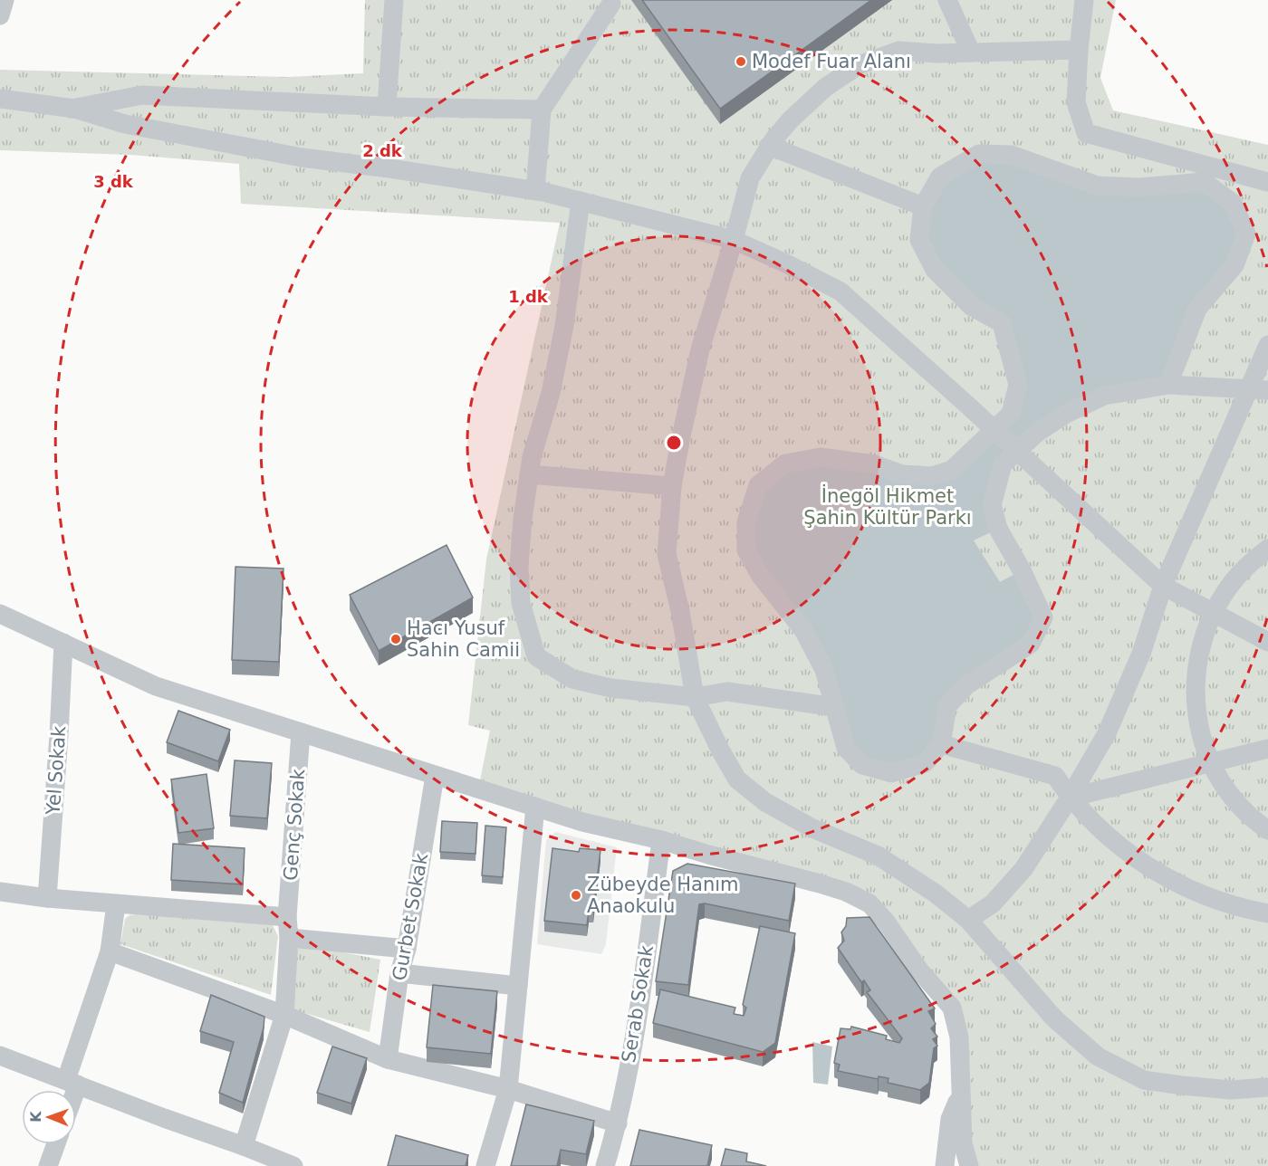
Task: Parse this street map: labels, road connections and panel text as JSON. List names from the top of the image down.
{
  "streets": {
    "street": [
      "Yel Sokak",
      "Genç Sokak",
      "Gurbet Sokak",
      "Serab Sokak"
    ]
  },
  "parks": ["İnegöl Hikmet Şahin Kültür Parkı"],
  "places": ["Modef Fuar Alanı", "Hacı Yusuf Sahin Camii", "Zübeyde Hanım Anaokulu"],
  "north": "left",
  "rings": ["2 dk", "3 dk", "1 dk"]
}
